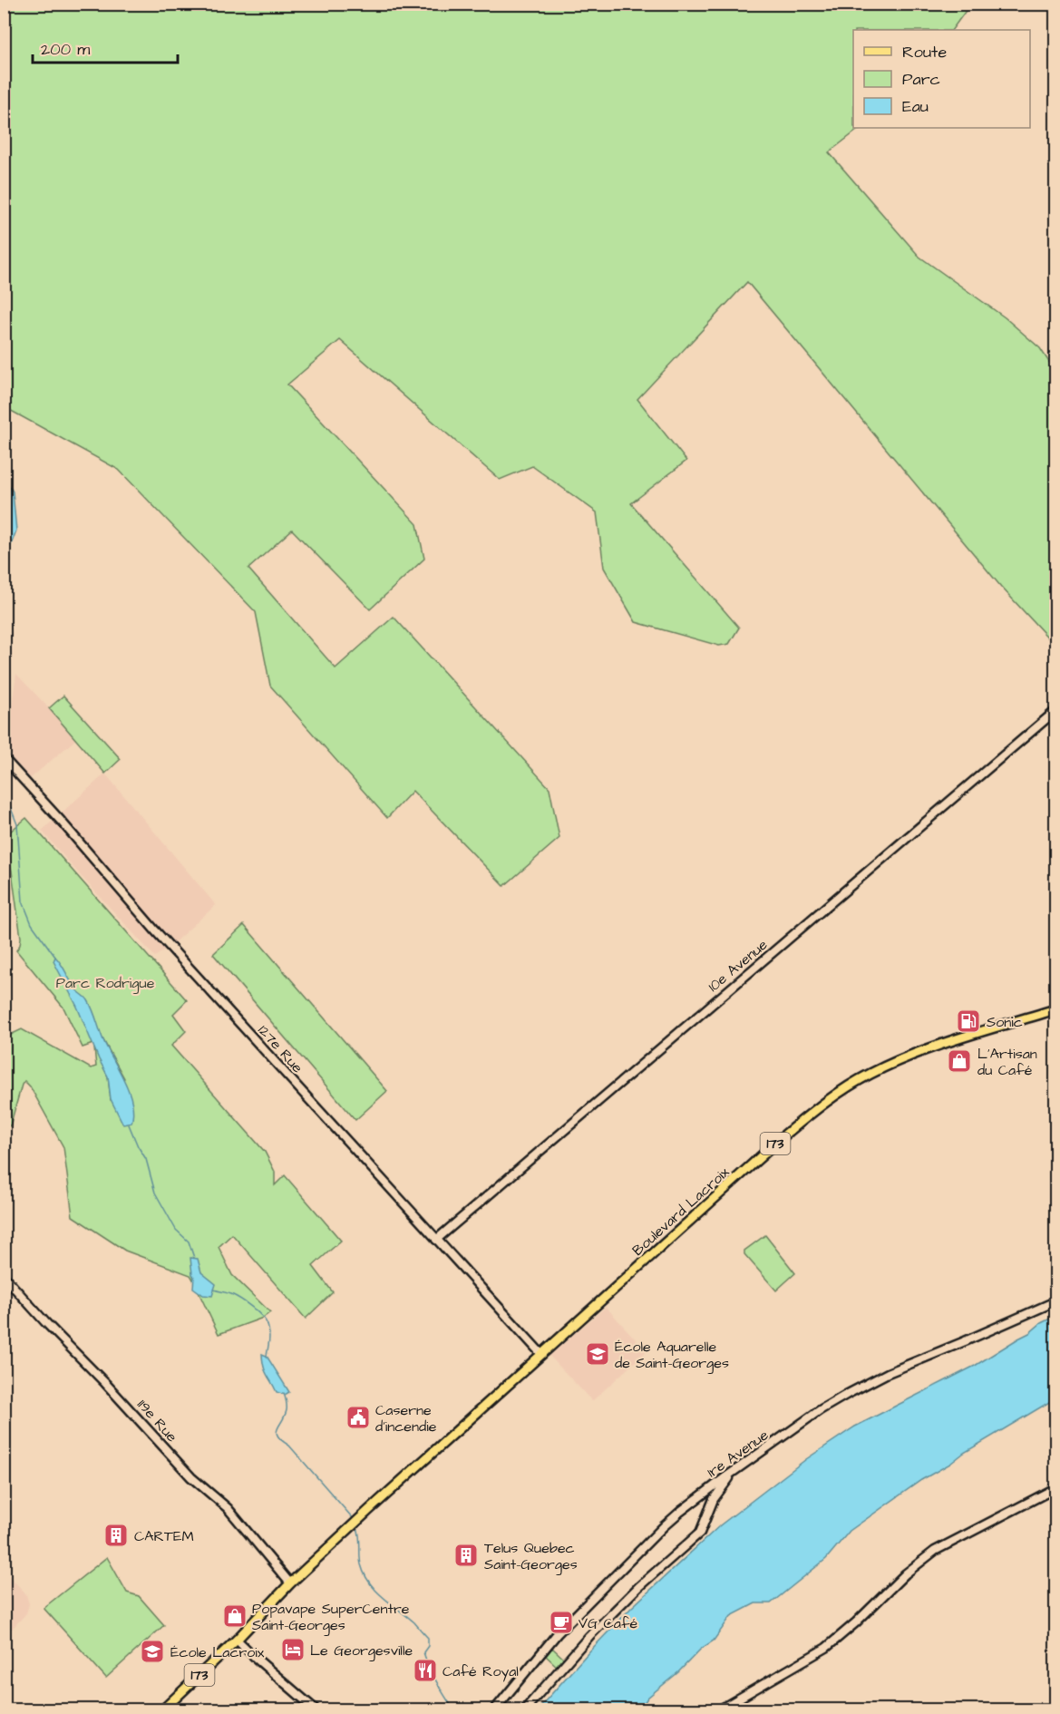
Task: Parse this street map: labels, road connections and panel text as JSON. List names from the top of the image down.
{
  "streets": {
    "main road": ["173", "Boulevard Lacroix"],
    "street": [
      "10e Avenue",
      "127e Rue",
      "119e Rue",
      "1re Avenue"
    ]
  },
  "crossings": [
    ["10e Avenue", "127e Rue"],
    ["127e Rue", "Boulevard Lacroix"],
    ["173", "Boulevard Lacroix"],
    ["173", "119e Rue"],
    ["Boulevard Lacroix", "119e Rue"]
  ],
  "parks": ["Parc Rodrigue"],
  "places": {
    "fuel station": ["Sonic"],
    "shop": ["L'Artisan du Café", "Popavape SuperCentre Saint-Georges"],
    "school or university": ["École Aquarelle de Saint-Georges", "École Lacroix"],
    "public building": ["Caserne d'incendie"],
    "building": ["CARTEM", "Telus Quebec Saint-Georges"],
    "cafe": ["VG Café"],
    "hotel": ["Le Georgesville"],
    "restaurant": ["Café Royal"]
  },
  "legend": ["Route", "Parc", "Eau"],
  "scale_bar": "200 m"
}
